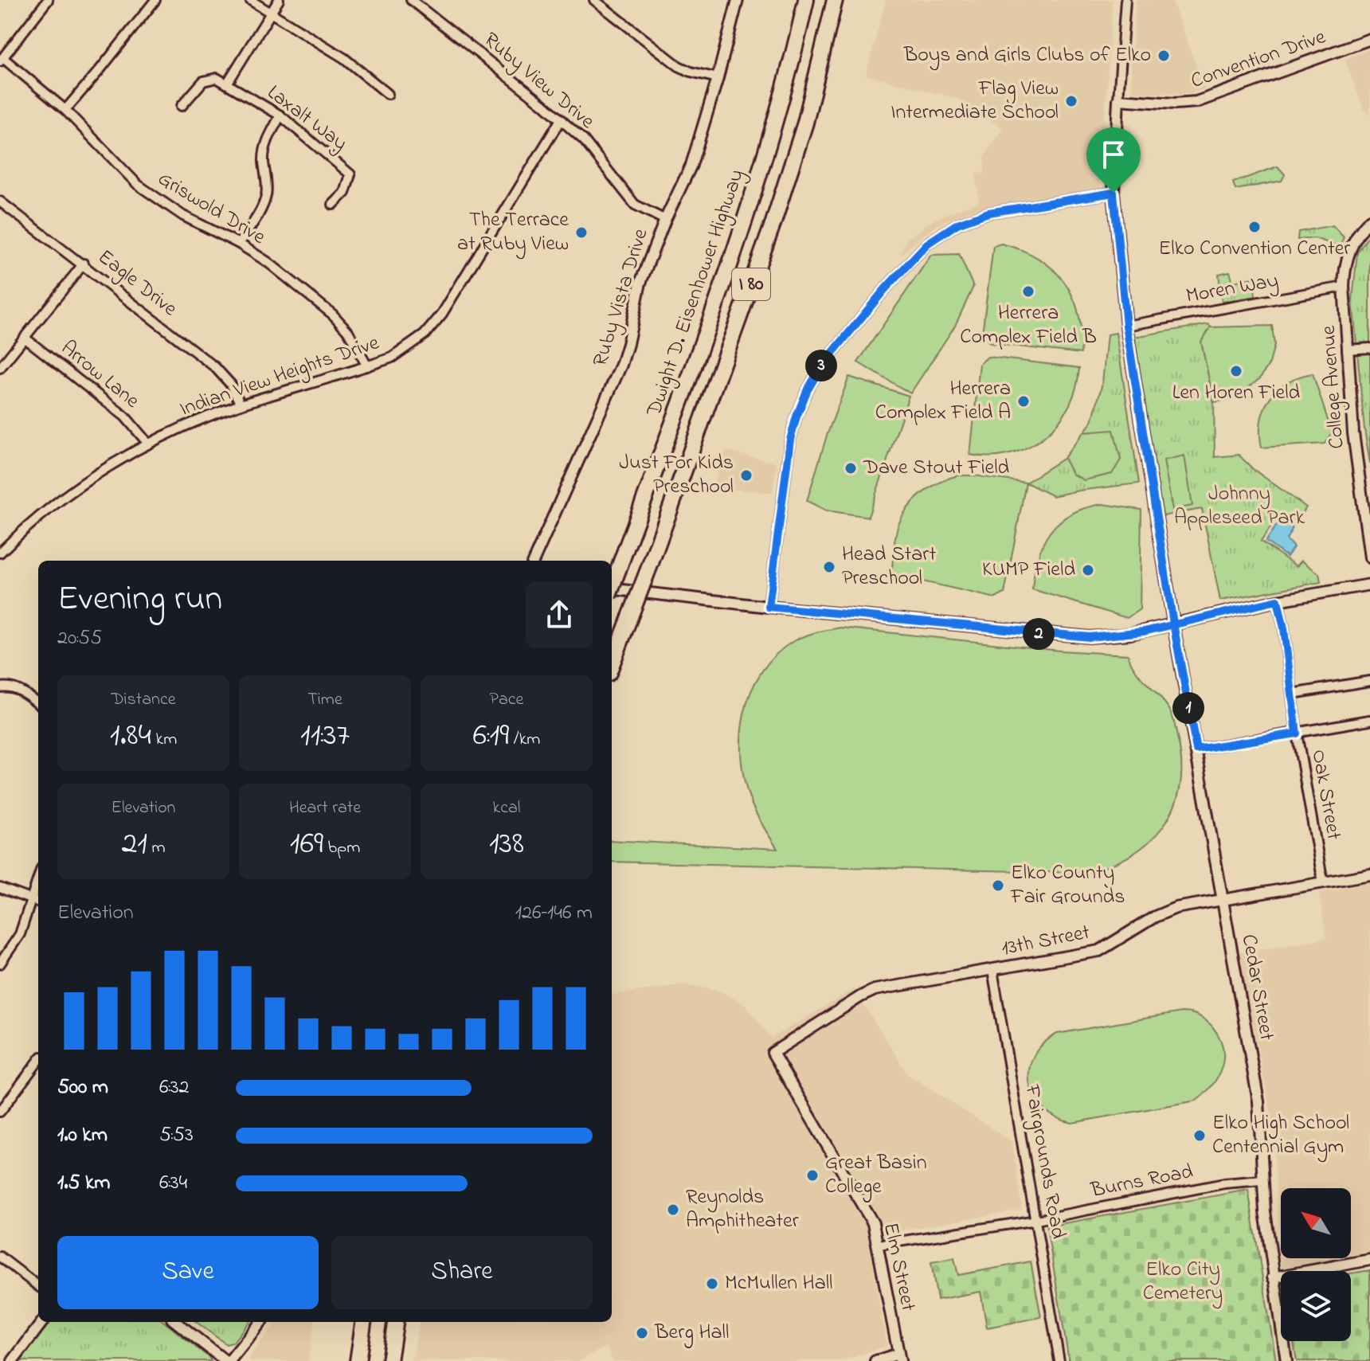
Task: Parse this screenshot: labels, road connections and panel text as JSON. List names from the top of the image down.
{
  "streets": {
    "highway": ["I 80", "Dwight D. Eisenhower Highway"],
    "street": [
      "Convention Drive",
      "Ruby View Drive",
      "Laxalt Way",
      "Griswold Drive",
      "Eagle Drive",
      "Moren Way",
      "Ruby Vista Drive",
      "Arrow Lane",
      "Indian View Heights Drive",
      "College Avenue",
      "Oak Street",
      "13th Street",
      "Cedar Street",
      "Fairgrounds Road",
      "Burns Road",
      "Elm Street"
    ]
  },
  "crossings": [
    ["Convention Drive", "Cedar Street"],
    ["Ruby View Drive", "Ruby Vista Drive"],
    ["Ruby View Drive", "Indian View Heights Drive"],
    ["Griswold Drive", "Indian View Heights Drive"],
    ["Eagle Drive", "Indian View Heights Drive"],
    ["Moren Way", "College Avenue"],
    ["Moren Way", "Cedar Street"],
    ["Arrow Lane", "Indian View Heights Drive"],
    ["Oak Street", "13th Street"],
    ["13th Street", "Cedar Street"],
    ["13th Street", "Fairgrounds Road"],
    ["13th Street", "Elm Street"],
    ["Cedar Street", "Burns Road"],
    ["Fairgrounds Road", "Burns Road"],
    ["Burns Road", "Elm Street"]
  ],
  "parks": ["Johnny Appleseed Park", "Elko City Cemetery"],
  "places": [
    "Boys and Girls Clubs of Elko",
    "Flag View Intermediate School",
    "Elko Convention Center",
    "The Terrace at Ruby View",
    "Herrera Complex Field B",
    "Len Horen Field",
    "Herrera Complex Field A",
    "Dave Stout Field",
    "Just For Kids Preschool",
    "Head Start Preschool",
    "KUMP Field",
    "Elko County Fair Grounds",
    "Elko High School Centennial Gym",
    "Great Basin College",
    "Reynolds Amphitheater",
    "McMullen Hall",
    "Berg Hall"
  ],
  "north": "top left",
  "page": {
    "pins": ["3", "2", "1"],
    "heading": ["Evening run", "20:55"],
    "stats": [
      ["Distance", "1.84 km"],
      ["Time", "11:37"],
      ["Pace", "6:19 /km"],
      ["Elevation", "21 m"],
      ["Heart rate", "169 bpm"],
      ["kcal", "138"]
    ],
    "chart": ["Elevation", "126–146 m"],
    "list": [
      {
        "name": "500 m",
        "note": "6:32"
      },
      {
        "name": "1.0 km",
        "note": "5:53"
      },
      {
        "name": "1.5 km",
        "note": "6:34"
      }
    ],
    "buttons": ["Save", "Share"]
  }
}
